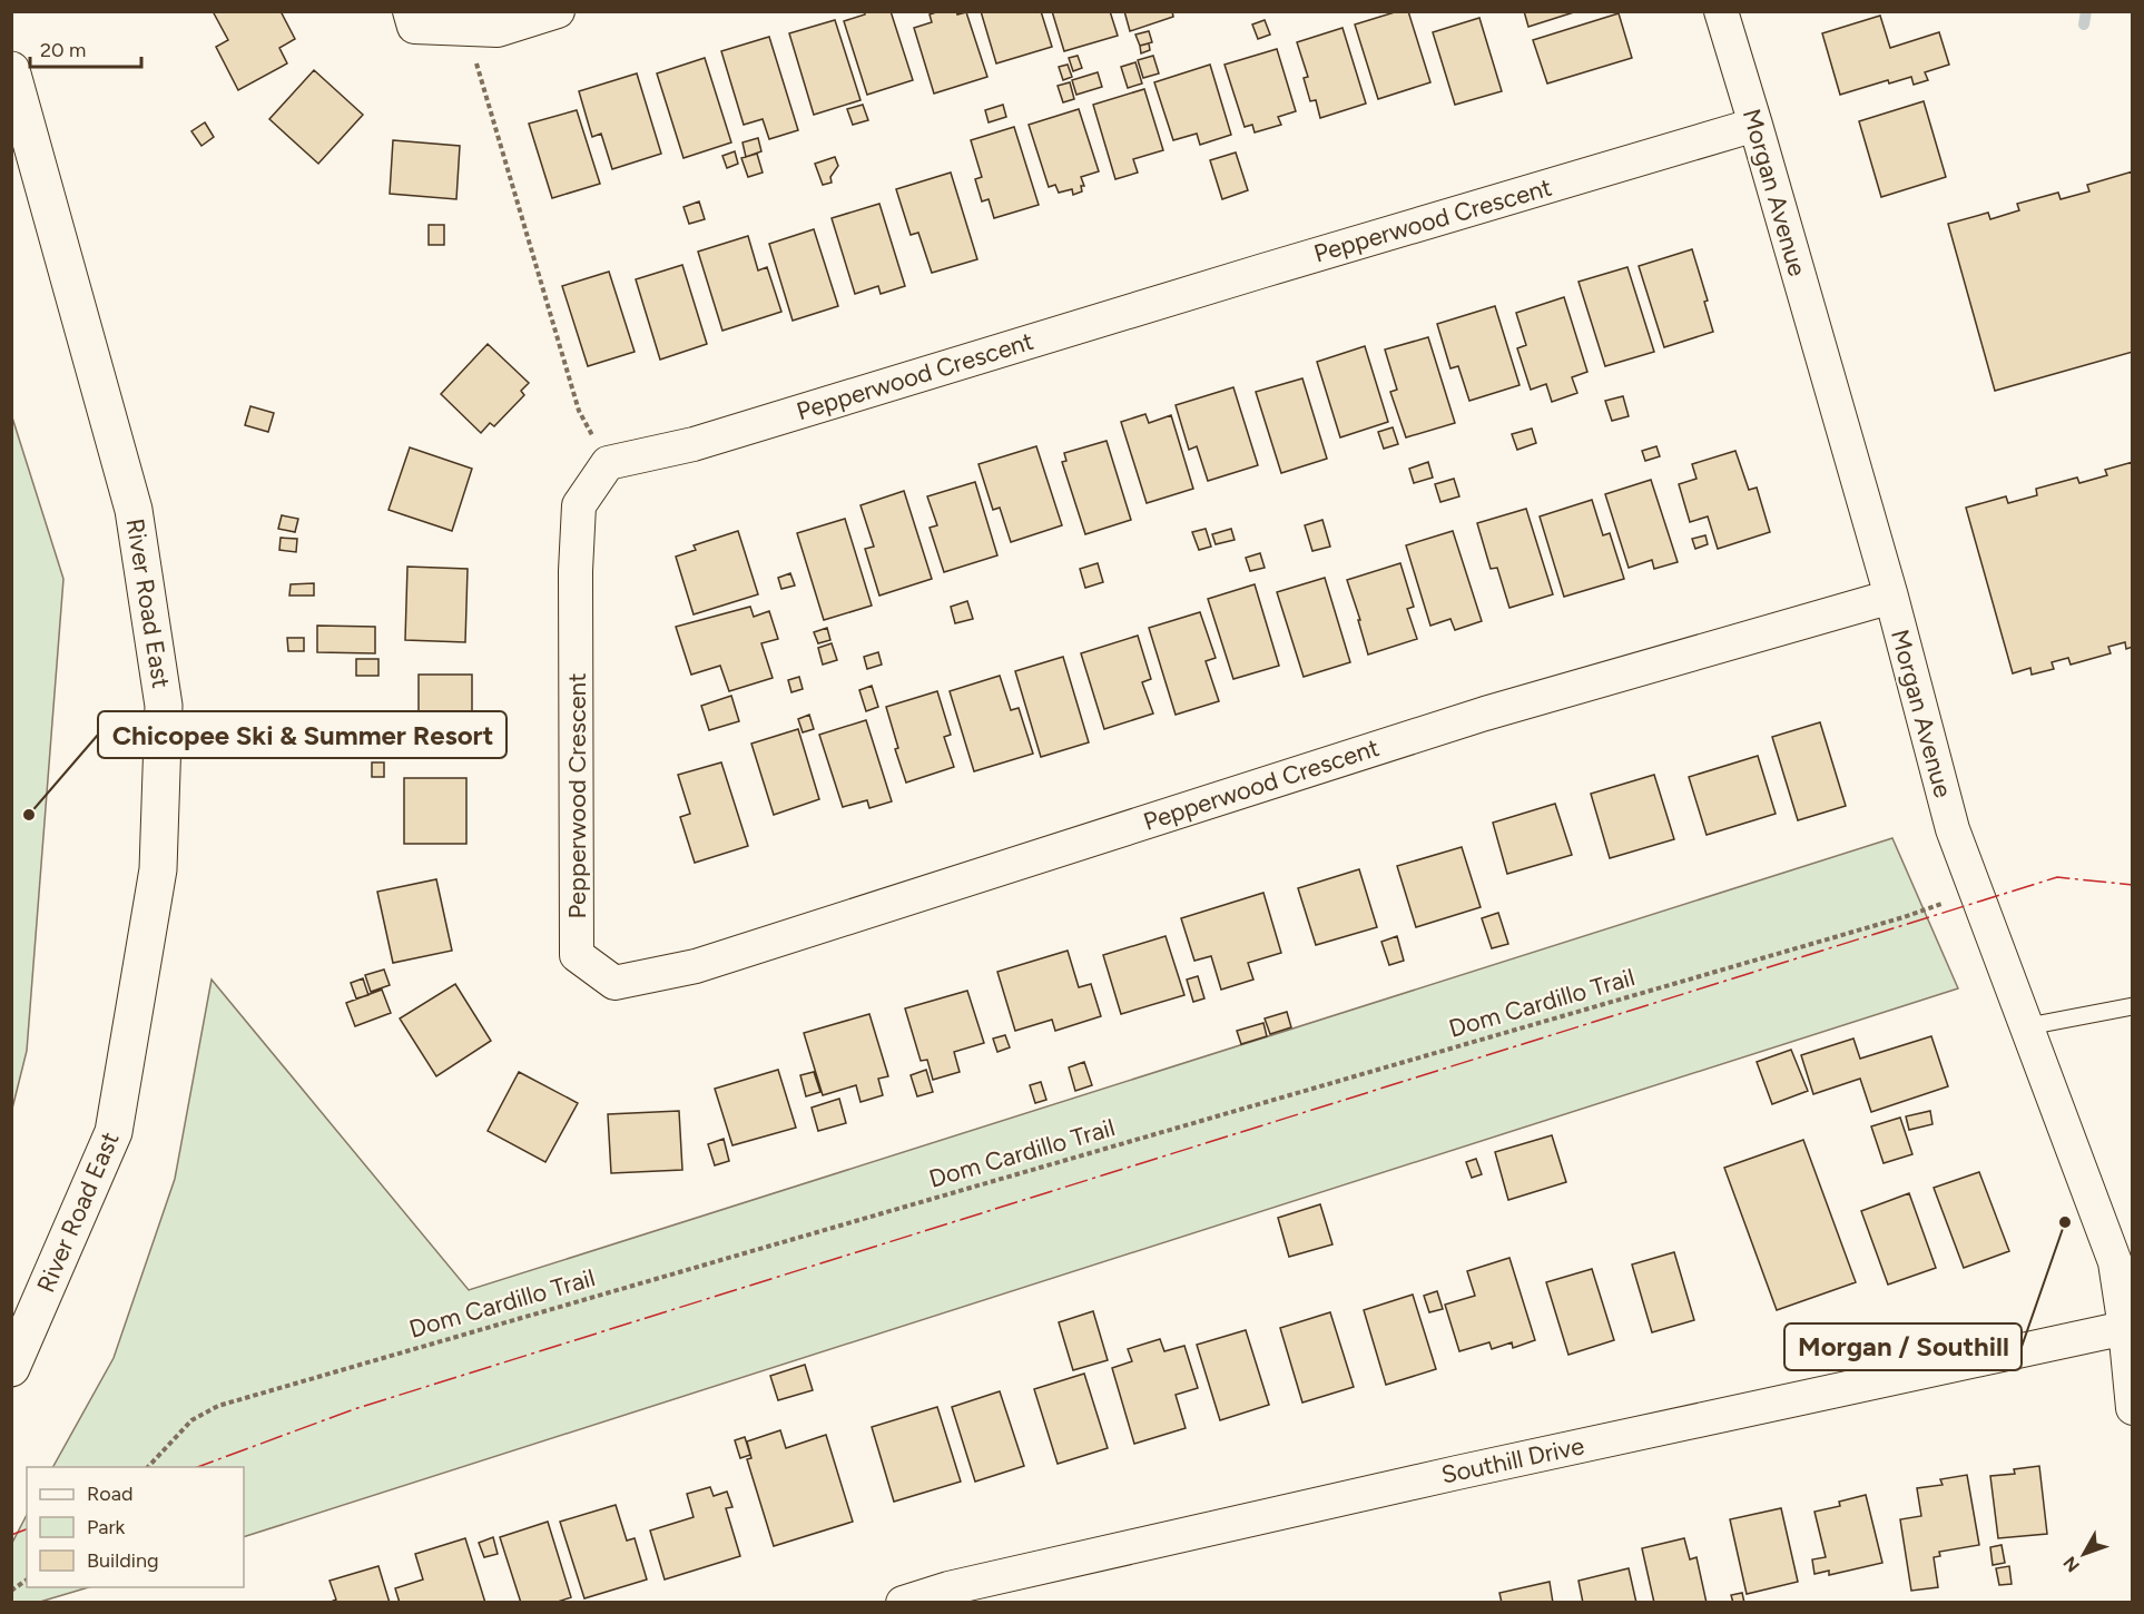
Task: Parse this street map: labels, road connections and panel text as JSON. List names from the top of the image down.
{
  "streets": {
    "street": [
      "Morgan Avenue",
      "Pepperwood Crescent",
      "River Road East",
      "Southill Drive"
    ],
    "path": ["Dom Cardillo Trail"]
  },
  "crossings": [
    ["Morgan Avenue", "Pepperwood Crescent"],
    ["Morgan Avenue", "Southill Drive"]
  ],
  "places": ["Chicopee Ski & Summer Resort", "Morgan / Southill"],
  "legend": ["Road", "Park", "Building"],
  "scale_bar": "20 m",
  "north": "bottom left"
}
